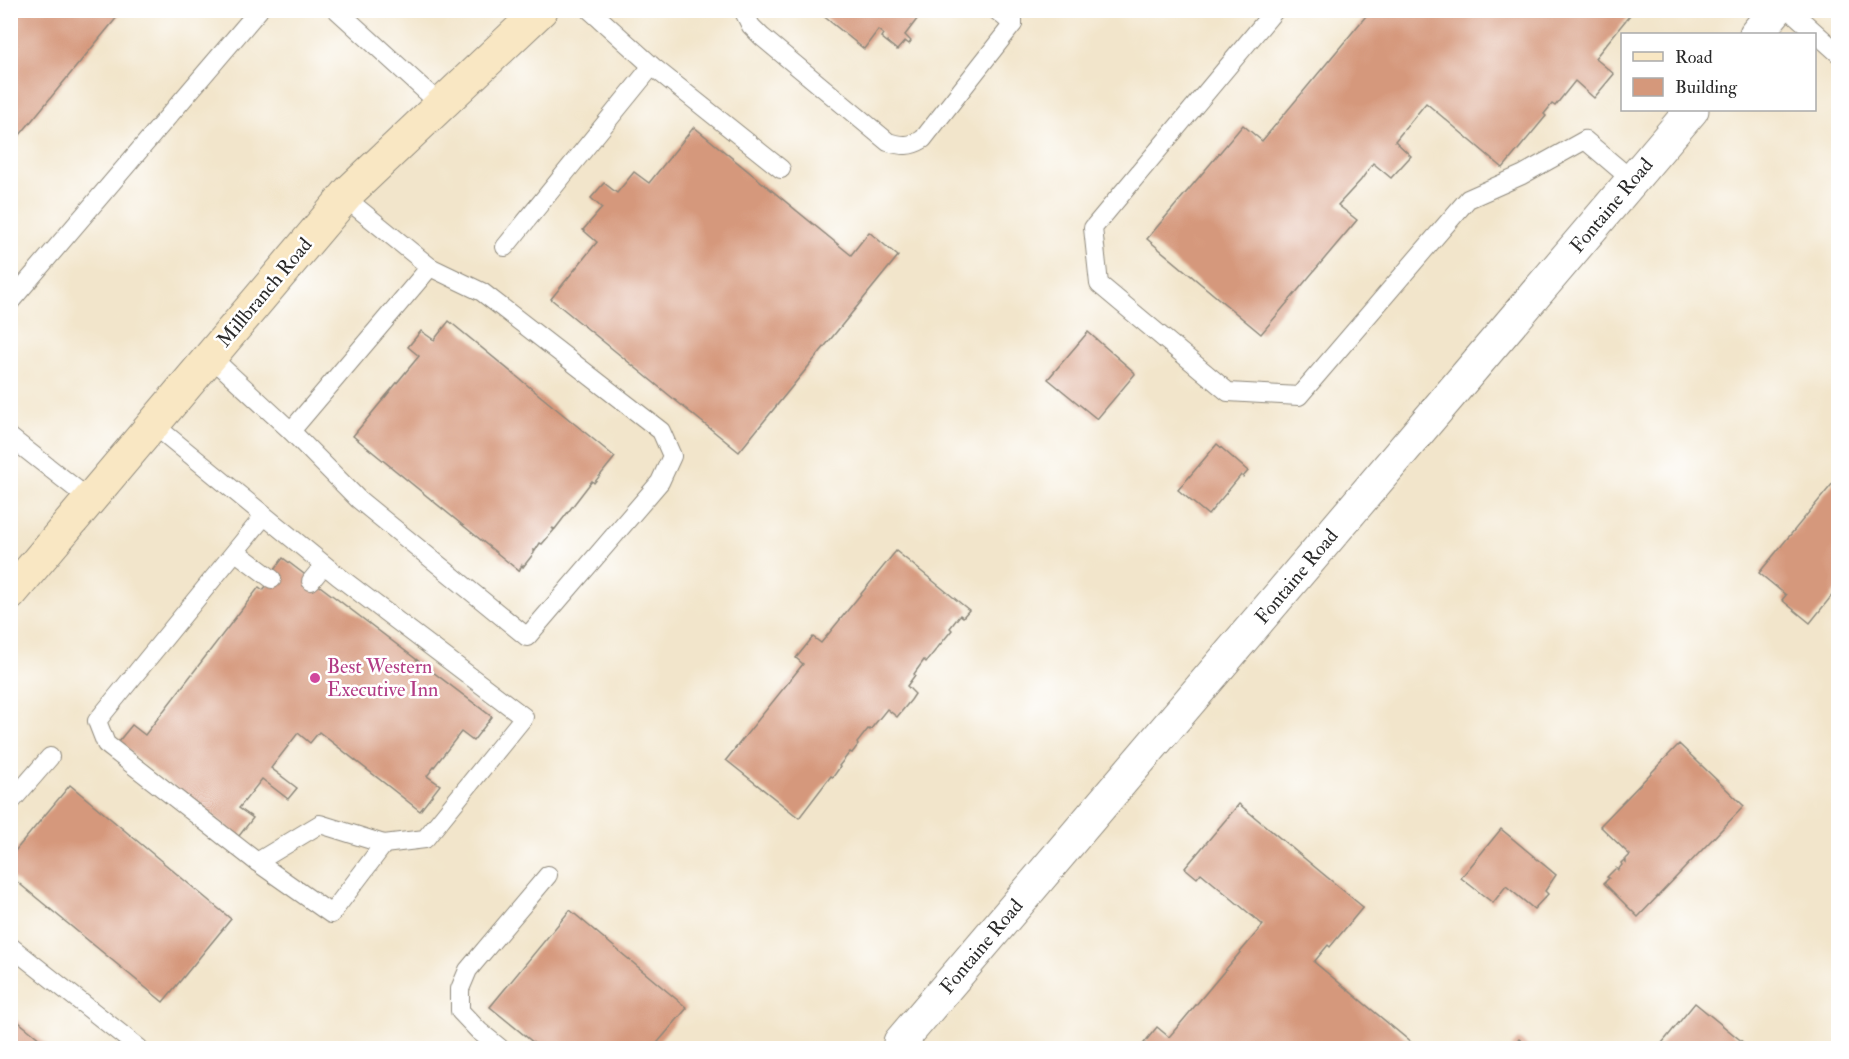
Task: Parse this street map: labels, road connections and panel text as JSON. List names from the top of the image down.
{
  "streets": {
    "main road": ["Millbranch Road"],
    "street": ["Fontaine Road"]
  },
  "places": ["Best Western Executive Inn"],
  "legend": ["Road", "Building"]
}
